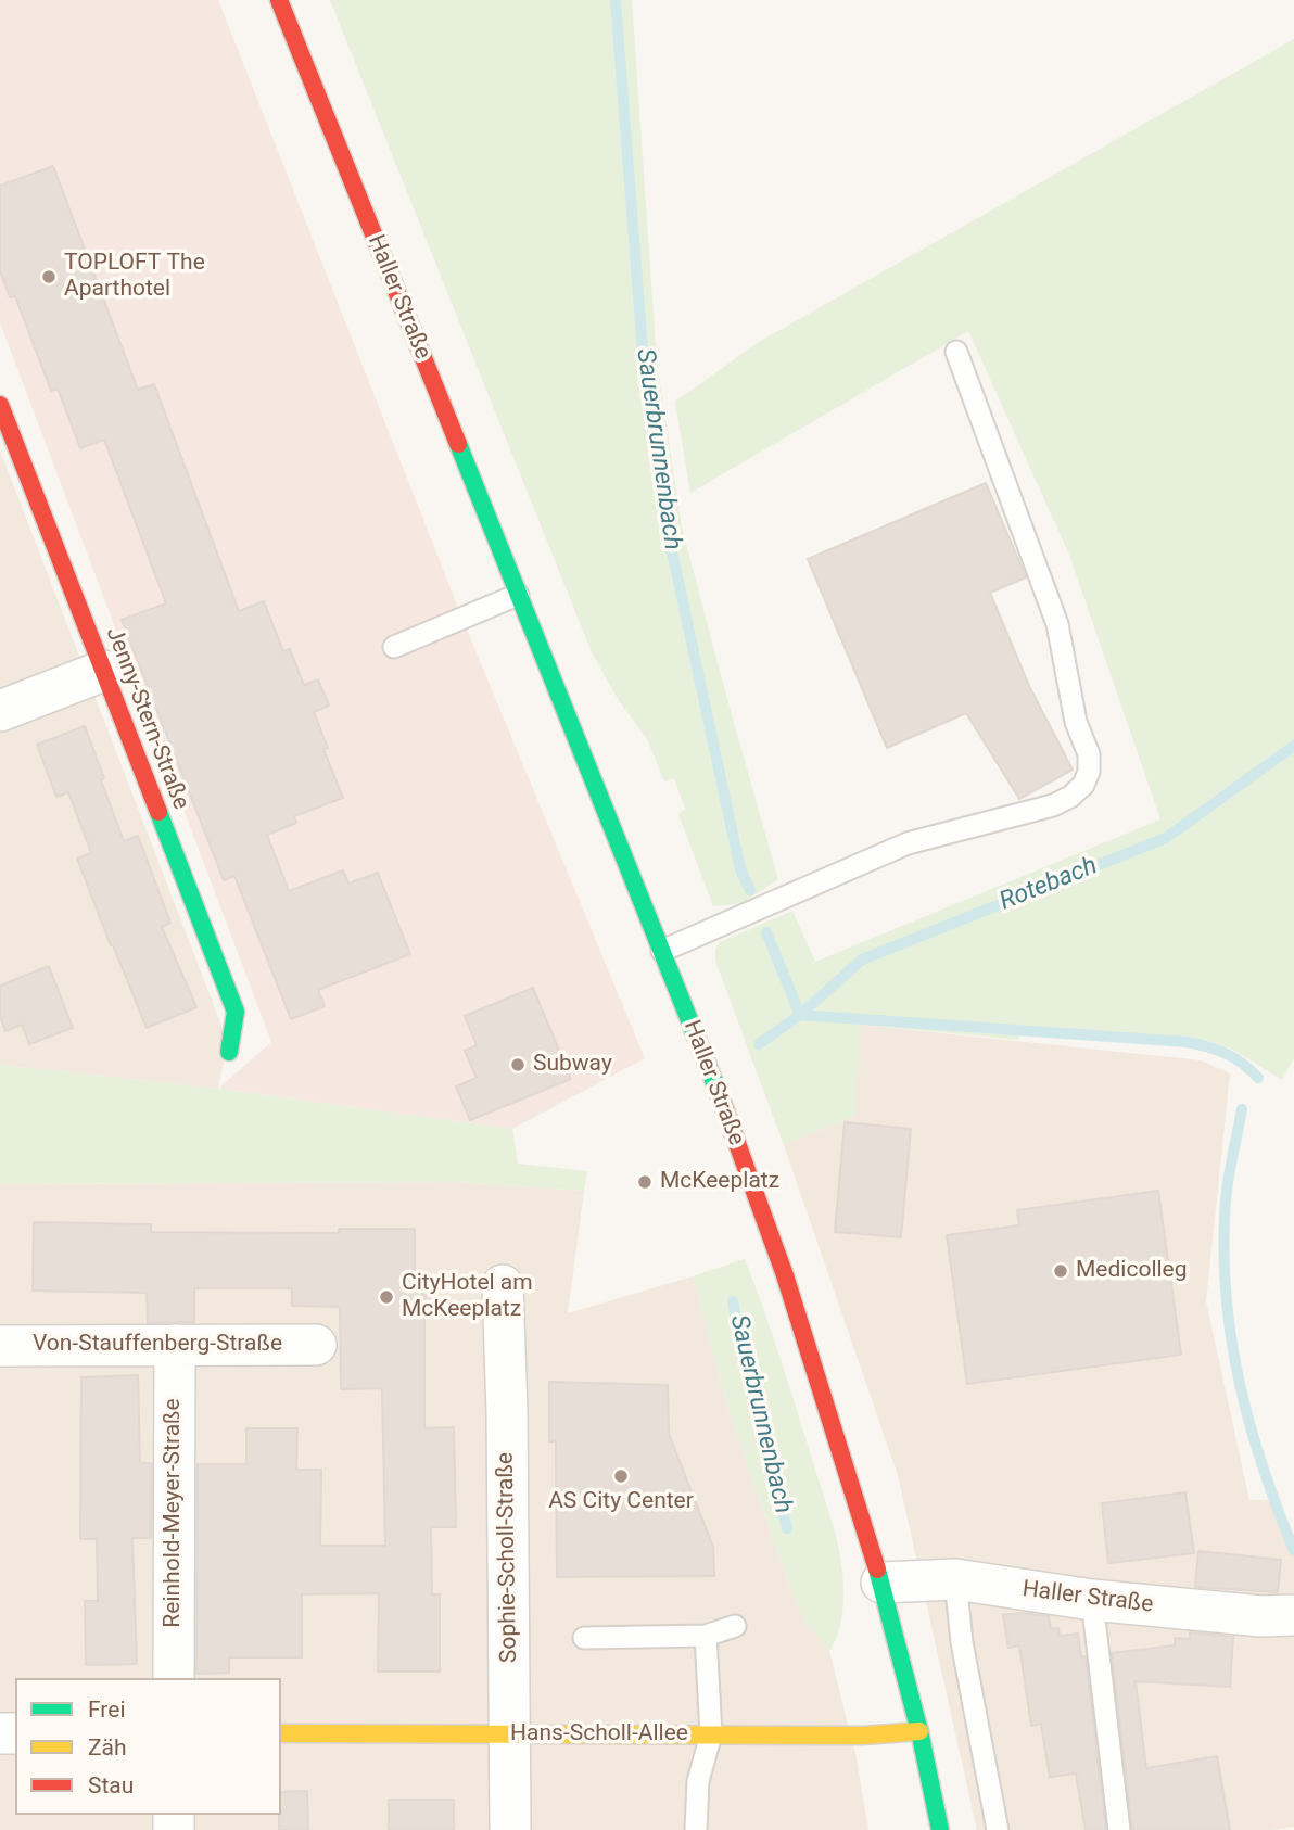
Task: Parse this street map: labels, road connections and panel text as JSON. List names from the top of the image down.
{
  "streets": {
    "main road": ["Haller Straße", "Jenny-Stern-Straße", "Hans-Scholl-Allee"],
    "street": ["Von-Stauffenberg-Straße", "Reinhold-Meyer-Straße", "Sophie-Scholl-Straße"]
  },
  "crossings": [
    ["Haller Straße", "Hans-Scholl-Allee"],
    ["Von-Stauffenberg-Straße", "Reinhold-Meyer-Straße"],
    ["Sophie-Scholl-Straße", "Hans-Scholl-Allee"]
  ],
  "water": ["Sauerbrunnenbach", "Rotebach"],
  "places": [
    "TOPLOFT The Aparthotel",
    "Subway",
    "McKeeplatz",
    "Medicolleg",
    "CityHotel am McKeeplatz",
    "AS City Center"
  ],
  "legend": ["Frei", "Zäh", "Stau"]
}
